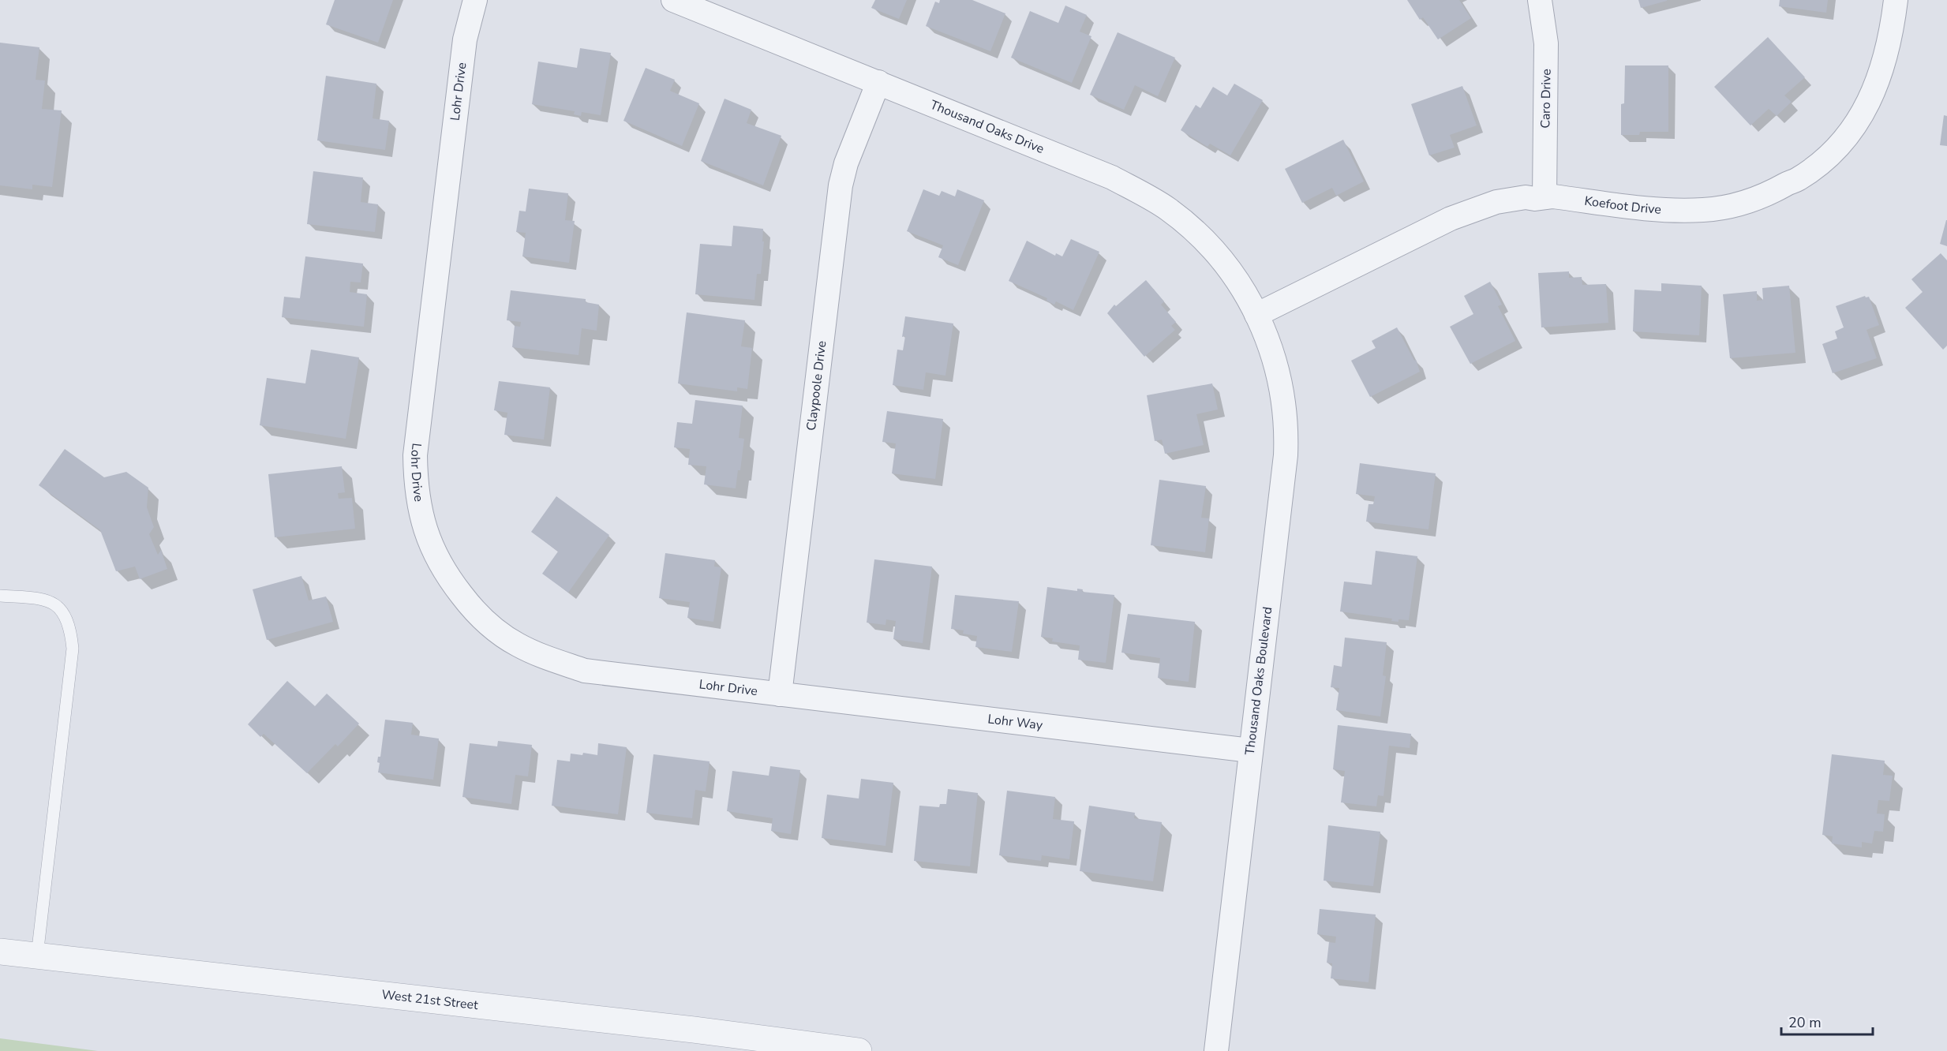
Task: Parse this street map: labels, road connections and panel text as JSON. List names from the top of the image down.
{
  "streets": {
    "street": [
      "Lohr Drive",
      "Caro Drive",
      "Thousand Oaks Drive",
      "Koefoot Drive",
      "Claypoole Drive",
      "Thousand Oaks Boulevard",
      "Lohr Way",
      "West 21st Street"
    ]
  },
  "crossings": [
    ["Lohr Drive", "Claypoole Drive"],
    ["Lohr Drive", "Lohr Way"],
    ["Caro Drive", "Koefoot Drive"],
    ["Thousand Oaks Drive", "Koefoot Drive"],
    ["Thousand Oaks Drive", "Claypoole Drive"],
    ["Thousand Oaks Drive", "Thousand Oaks Boulevard"],
    ["Koefoot Drive", "Thousand Oaks Boulevard"],
    ["Claypoole Drive", "Lohr Way"],
    ["Thousand Oaks Boulevard", "Lohr Way"]
  ],
  "scale_bar": "20 m"
}
